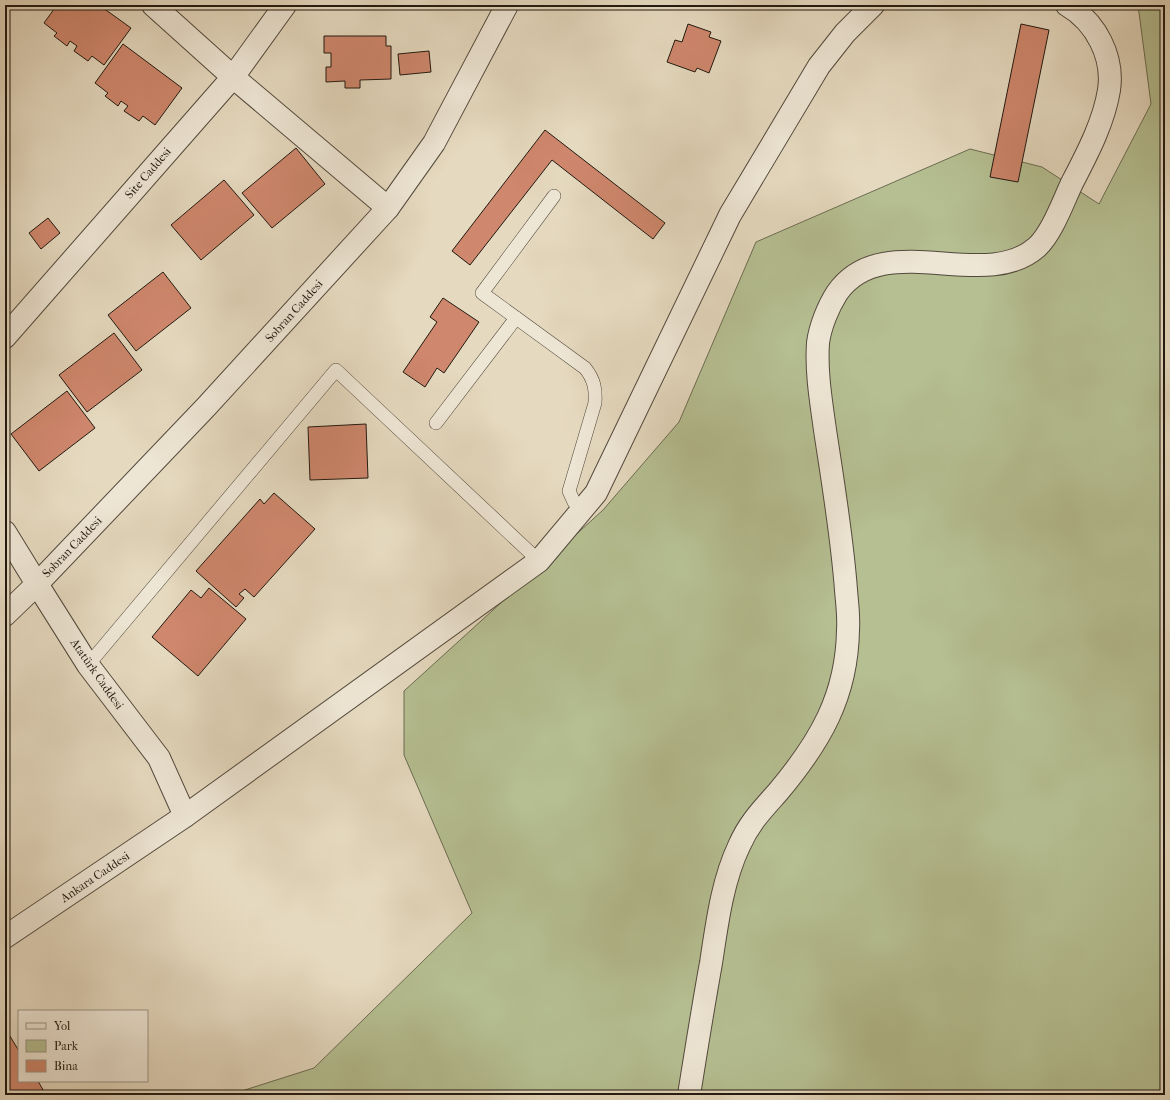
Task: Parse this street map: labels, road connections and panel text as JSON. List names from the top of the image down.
{
  "streets": {
    "street": [
      "Site Caddesi",
      "Sobran Caddesi",
      "Atatürk Caddesi",
      "Ankara Caddesi"
    ]
  },
  "crossings": [
    ["Sobran Caddesi", "Atatürk Caddesi"],
    ["Atatürk Caddesi", "Ankara Caddesi"]
  ],
  "legend": ["Yol", "Park", "Bina"]
}
